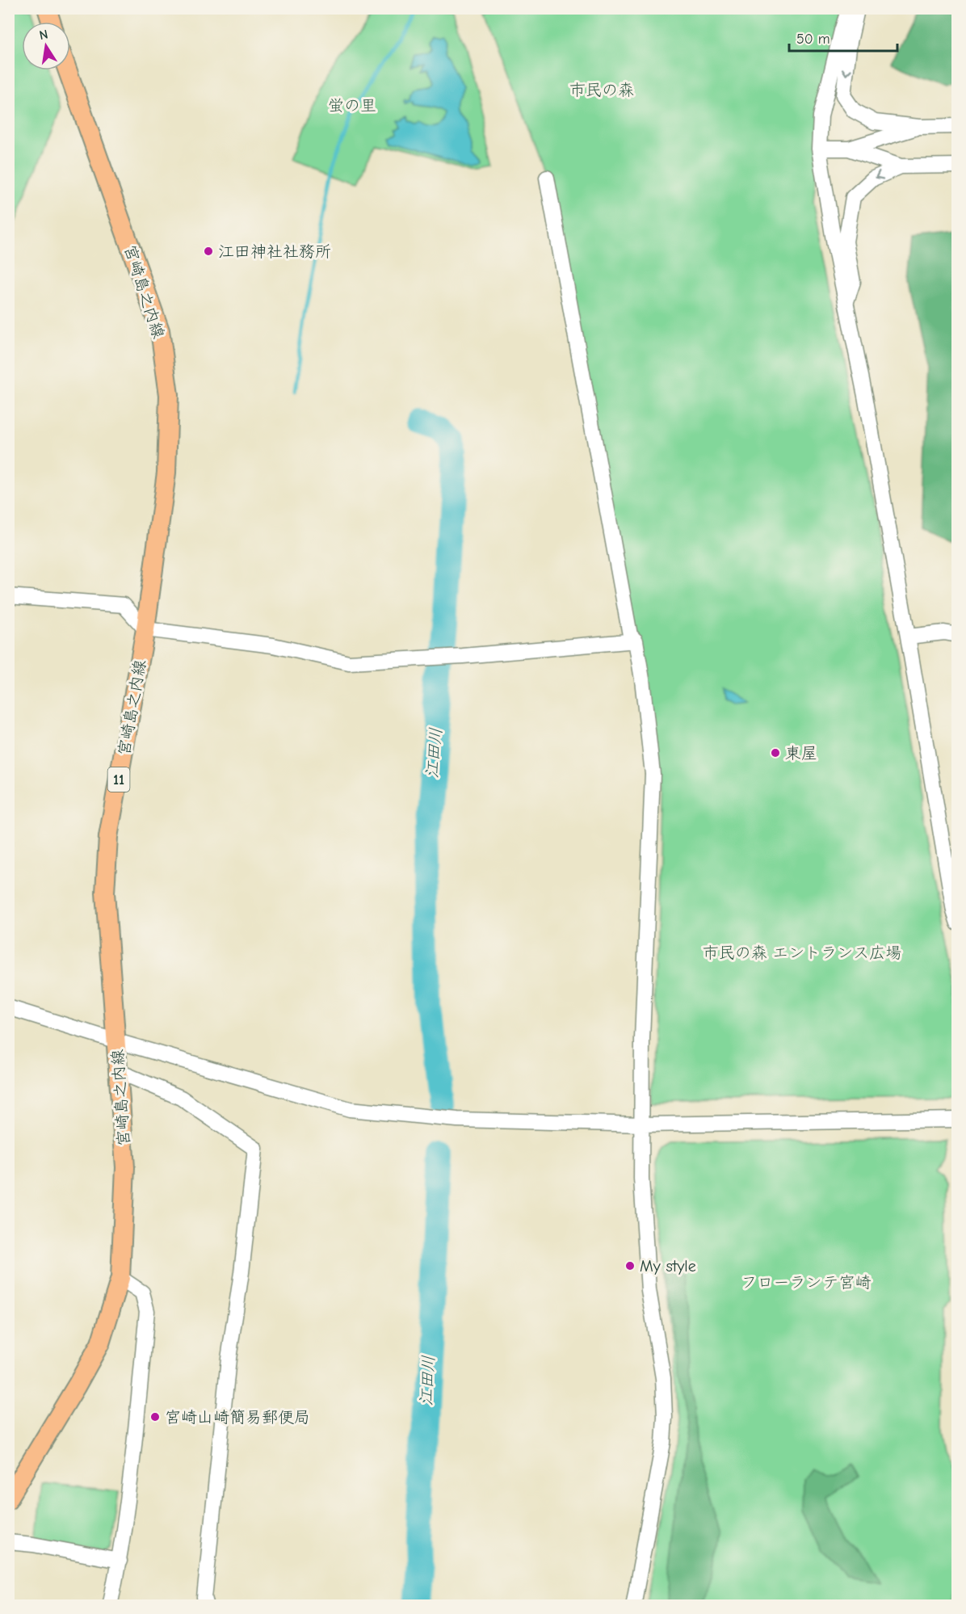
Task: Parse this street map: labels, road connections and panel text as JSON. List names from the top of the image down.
{
  "streets": {
    "main road": ["宮崎島之内線", "11"]
  },
  "water": ["江田川"],
  "parks": [
    "市民の森",
    "蛍の里",
    "市民の森 エントランス広場",
    "フローランテ宮崎"
  ],
  "places": [
    "江田神社社務所",
    "東屋",
    "My style",
    "宮崎山崎簡易郵便局"
  ],
  "scale_bar": "50 m",
  "north": "top"
}
